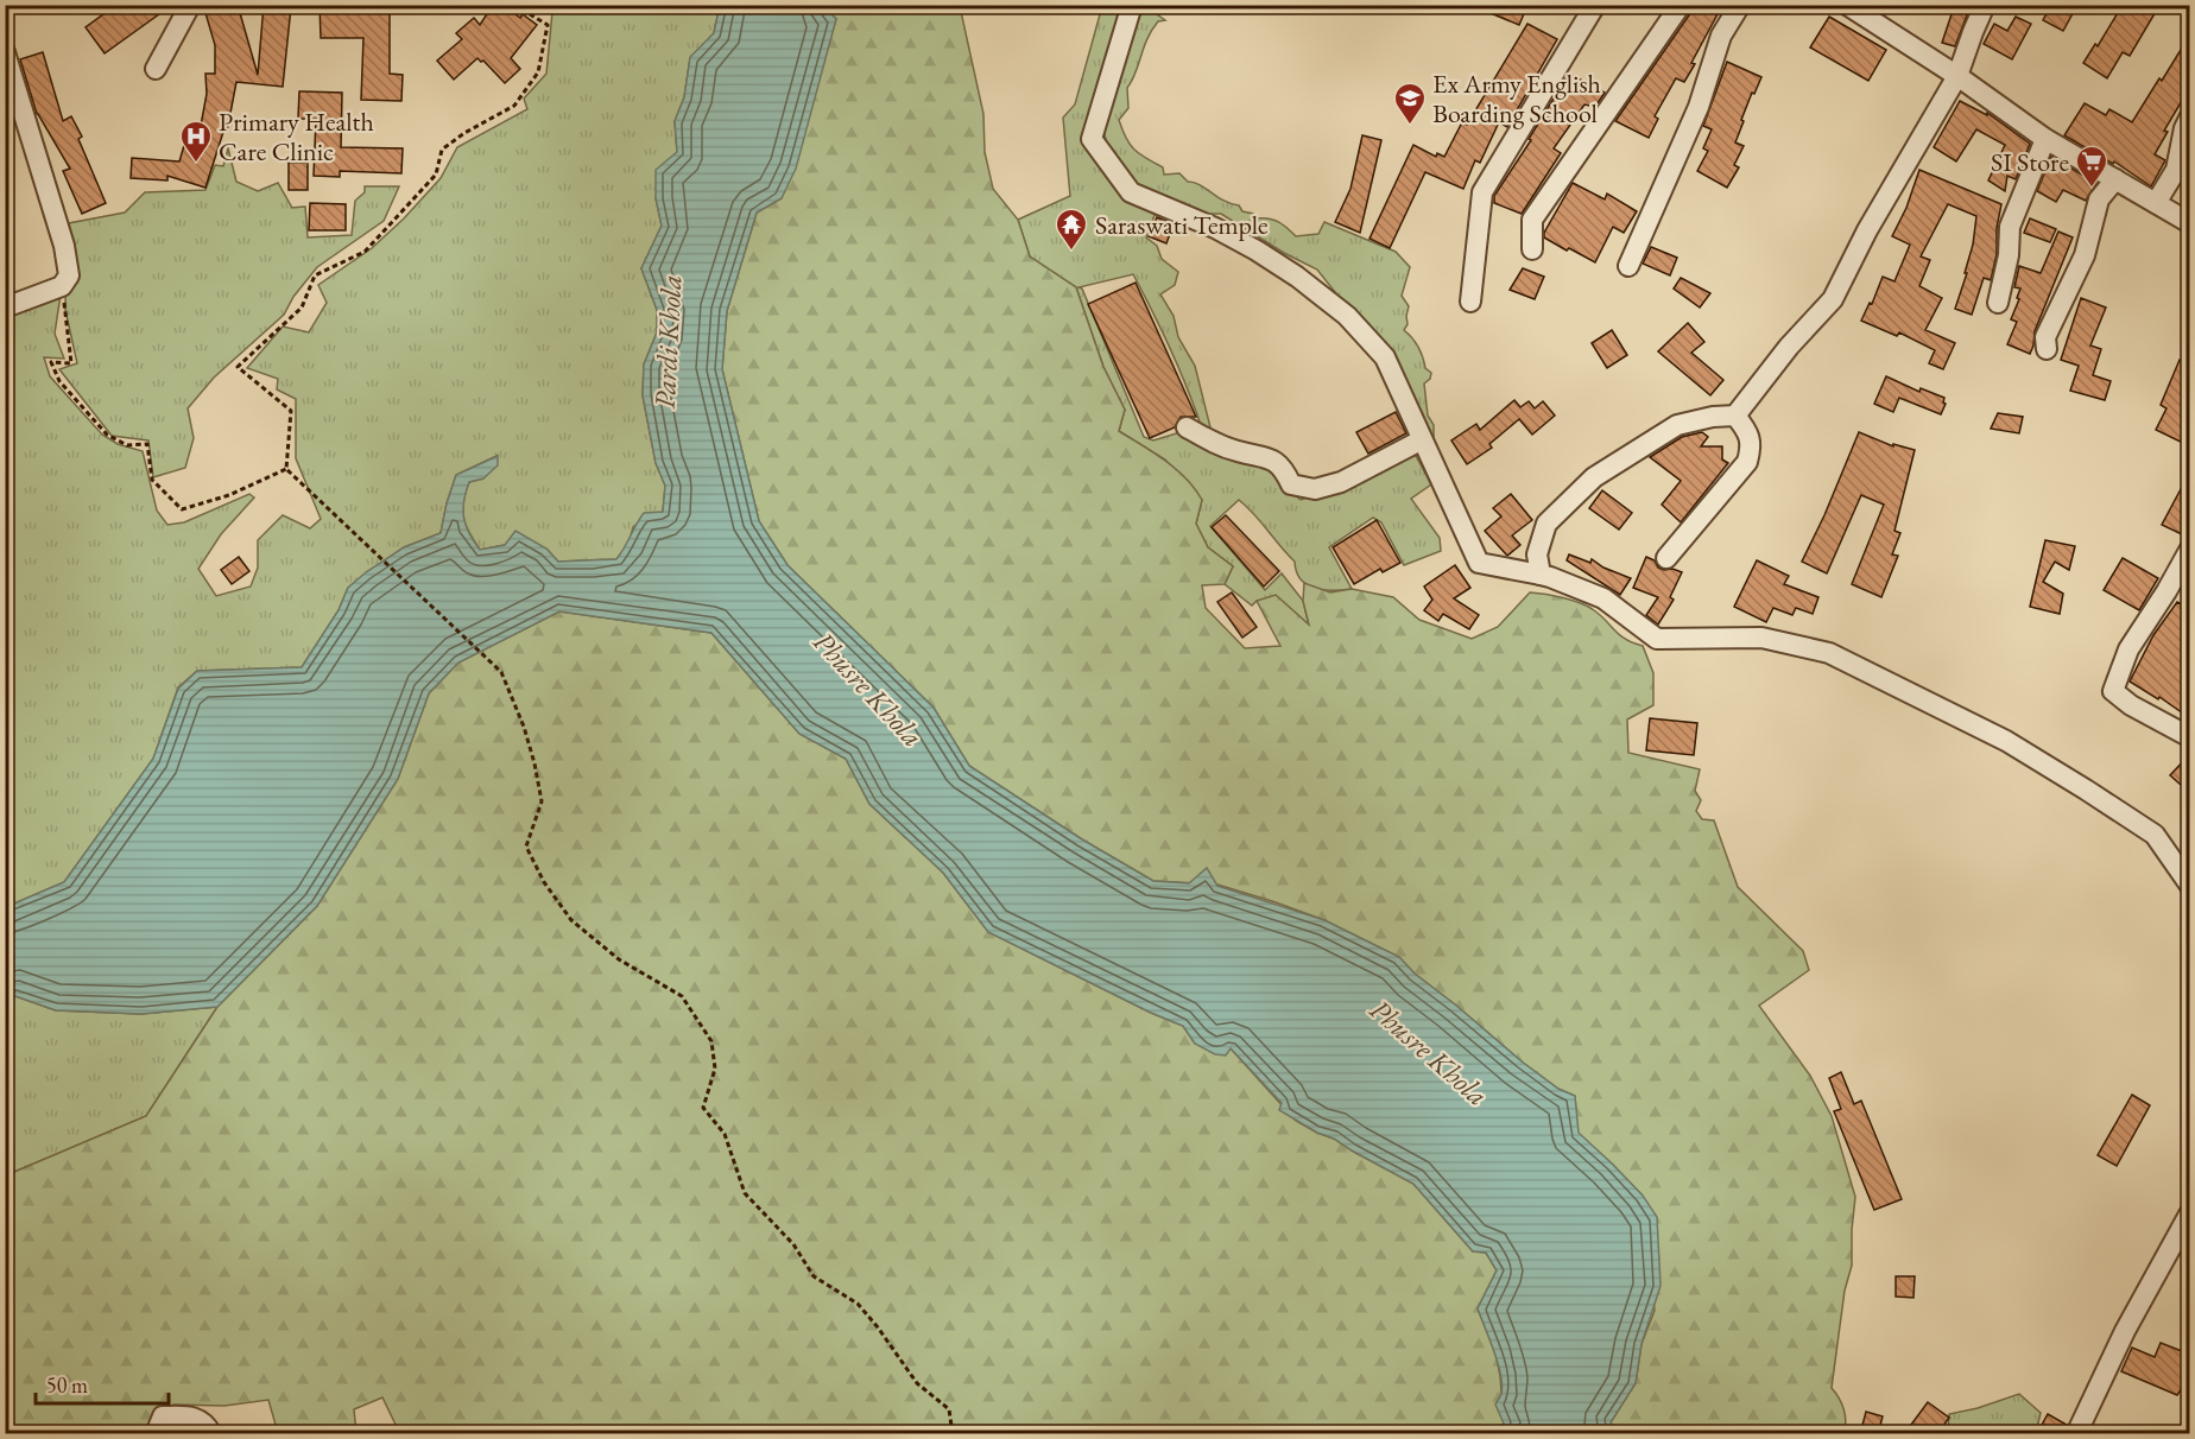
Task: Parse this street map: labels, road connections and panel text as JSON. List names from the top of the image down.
{
  "water": ["Pardi Khola", "Phusre Khola"],
  "places": {
    "school or university": ["Ex Army English Boarding School"],
    "hospital": ["Primary Health Care Clinic"],
    "supermarket": ["SI Store"],
    "temple": ["Saraswati Temple"]
  },
  "scale_bar": "50 m"
}
